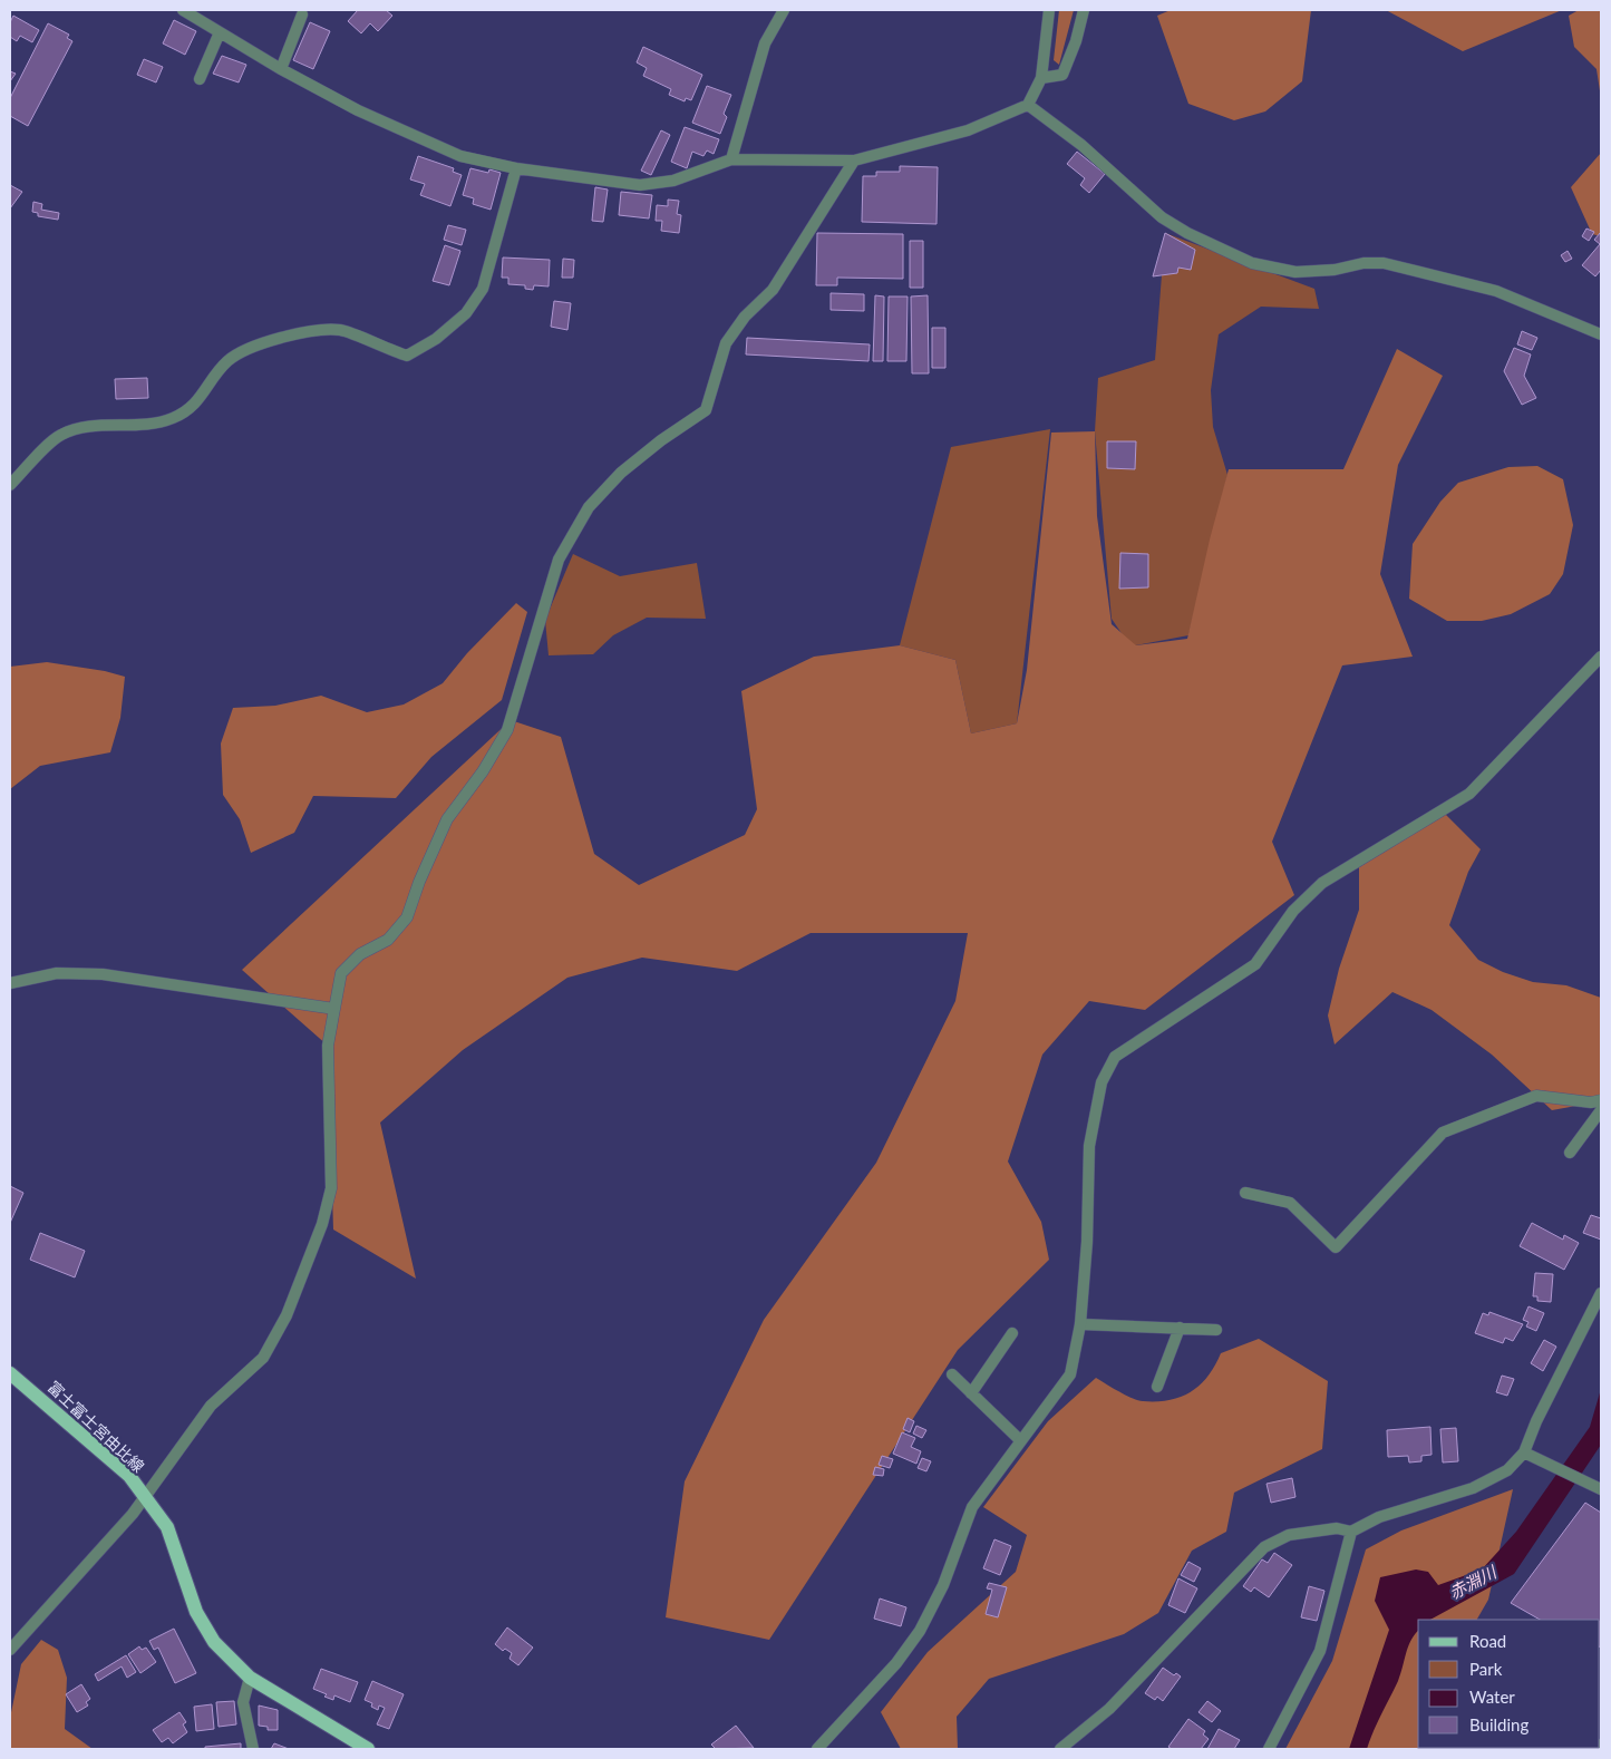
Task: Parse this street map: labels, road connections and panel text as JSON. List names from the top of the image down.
{
  "streets": {
    "main road": ["富士富士宮由比線"]
  },
  "water": ["赤淵川"],
  "legend": [
    "Road",
    "Park",
    "Water",
    "Building"
  ]
}
